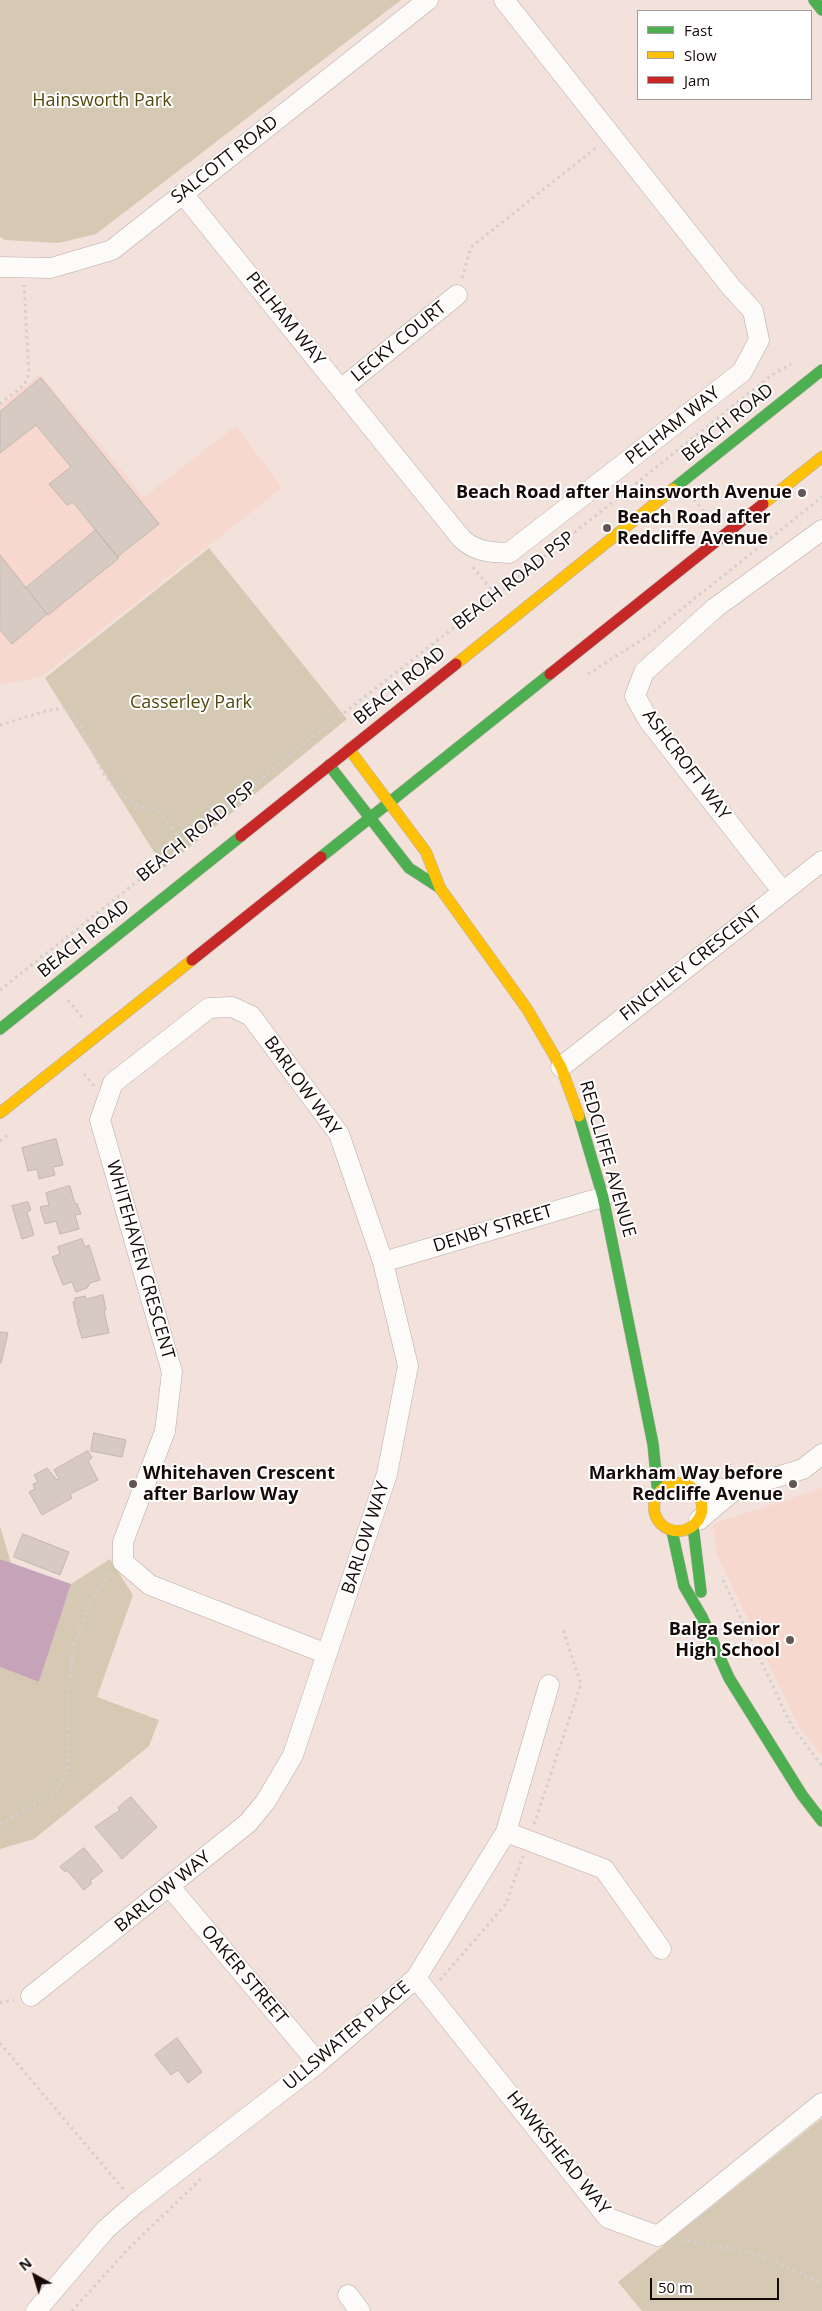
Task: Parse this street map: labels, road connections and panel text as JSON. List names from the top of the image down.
{
  "streets": {
    "main road": ["BEACH ROAD", "REDCLIFFE AVENUE"],
    "street": [
      "SALCOTT ROAD",
      "PELHAM WAY",
      "LECKY COURT",
      "ASHCROFT WAY",
      "FINCHLEY CRESCENT",
      "BARLOW WAY",
      "DENBY STREET",
      "WHITEHAVEN CRESCENT",
      "OAKER STREET",
      "ULLSWATER PLACE",
      "HAWKSHEAD WAY"
    ],
    "path": ["BEACH ROAD PSP"]
  },
  "crossings": [
    ["SALCOTT ROAD", "PELHAM WAY"],
    ["PELHAM WAY", "LECKY COURT"],
    ["BEACH ROAD", "REDCLIFFE AVENUE"],
    ["ASHCROFT WAY", "FINCHLEY CRESCENT"],
    ["FINCHLEY CRESCENT", "REDCLIFFE AVENUE"],
    ["BARLOW WAY", "DENBY STREET"],
    ["BARLOW WAY", "WHITEHAVEN CRESCENT"],
    ["BARLOW WAY", "OAKER STREET"],
    ["REDCLIFFE AVENUE", "DENBY STREET"],
    ["OAKER STREET", "ULLSWATER PLACE"],
    ["ULLSWATER PLACE", "HAWKSHEAD WAY"]
  ],
  "parks": ["Hainsworth Park", "Casserley Park"],
  "places": [
    "Beach Road after Hainsworth Avenue",
    "Beach Road after Redcliffe Avenue",
    "Whitehaven Crescent after Barlow Way",
    "Markham Way before Redcliffe Avenue",
    "Balga Senior High School"
  ],
  "legend": ["Fast", "Slow", "Jam"],
  "scale_bar": "50 m",
  "north": "top left"
}
